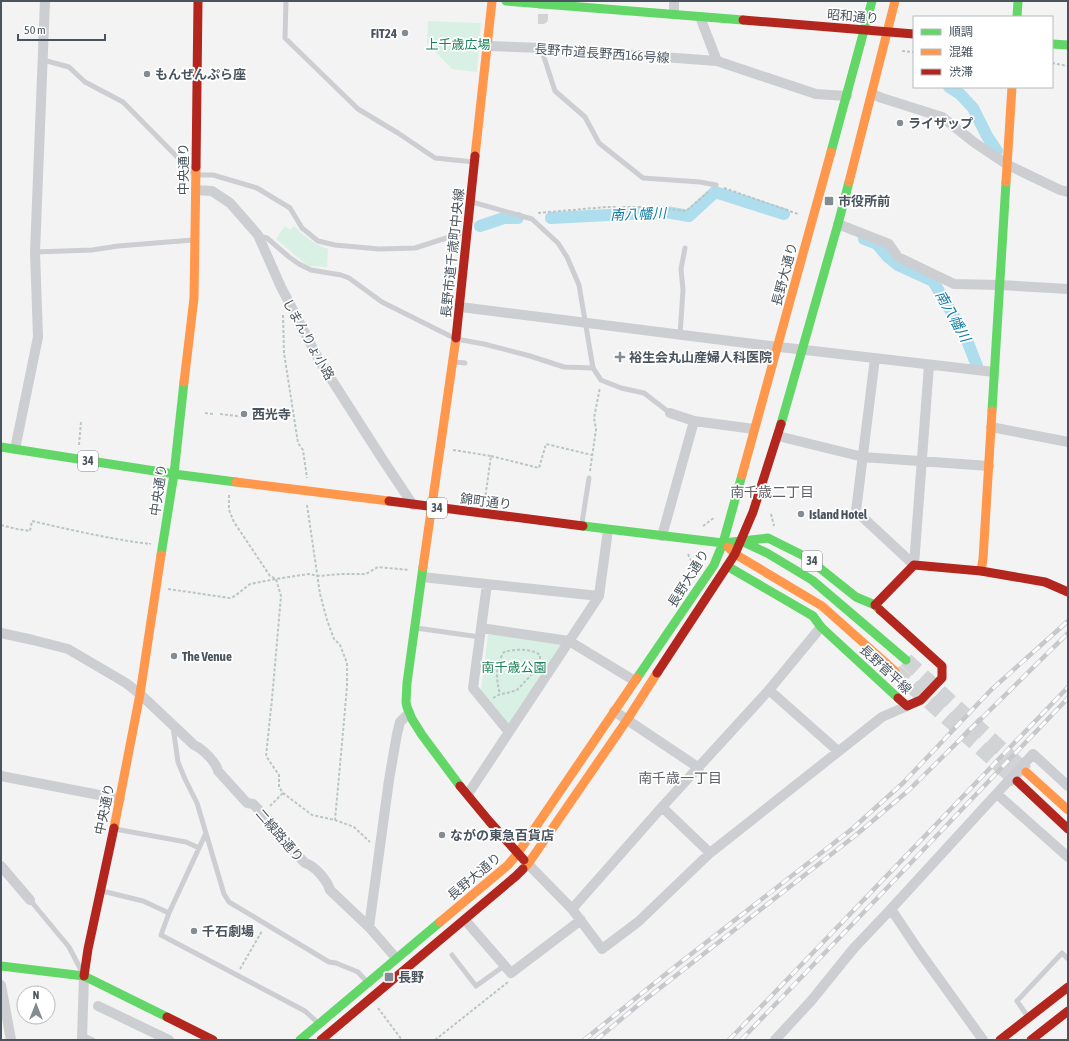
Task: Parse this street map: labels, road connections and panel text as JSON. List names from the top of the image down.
{
  "streets": {
    "main road": [
      "昭和通り",
      "中央通り",
      "長野市道千歳町中央線",
      "長野大通り",
      "34",
      "錦町通り",
      "長野菅平線"
    ],
    "street": ["長野市道長野西166号線", "しまんりょ小路", "二線路通り"]
  },
  "crossings": [
    ["昭和通り", "長野大通り"],
    ["長野市道長野西166号線", "長野市道千歳町中央線"],
    ["長野市道長野西166号線", "長野大通り"],
    ["中央通り", "しまんりょ小路"],
    ["中央通り", "34"],
    ["中央通り", "錦町通り"],
    ["中央通り", "二線路通り"],
    ["長野市道千歳町中央線", "錦町通り"],
    ["長野大通り", "長野菅平線"],
    ["長野大通り", "二線路通り"],
    ["しまんりょ小路", "錦町通り"],
    ["34", "錦町通り"],
    ["錦町通り", "長野菅平線"]
  ],
  "districts": ["南千歳二丁目", "南千歳一丁目"],
  "water": ["南八幡川"],
  "parks": ["上千歳広場", "南千歳公園"],
  "places": {
    "other": [
      "FiT24",
      "もんぜんぷら座",
      "ライザップ",
      "西光寺",
      "Island Hotel",
      "The Venue",
      "ながの東急百貨店",
      "千石劇場"
    ],
    "transit": ["市役所前", "長野"],
    "health": ["裕生会丸山産婦人科医院"]
  },
  "legend": ["順調", "混雑", "渋滞"],
  "scale_bar": "50 m",
  "north": "top"
}
